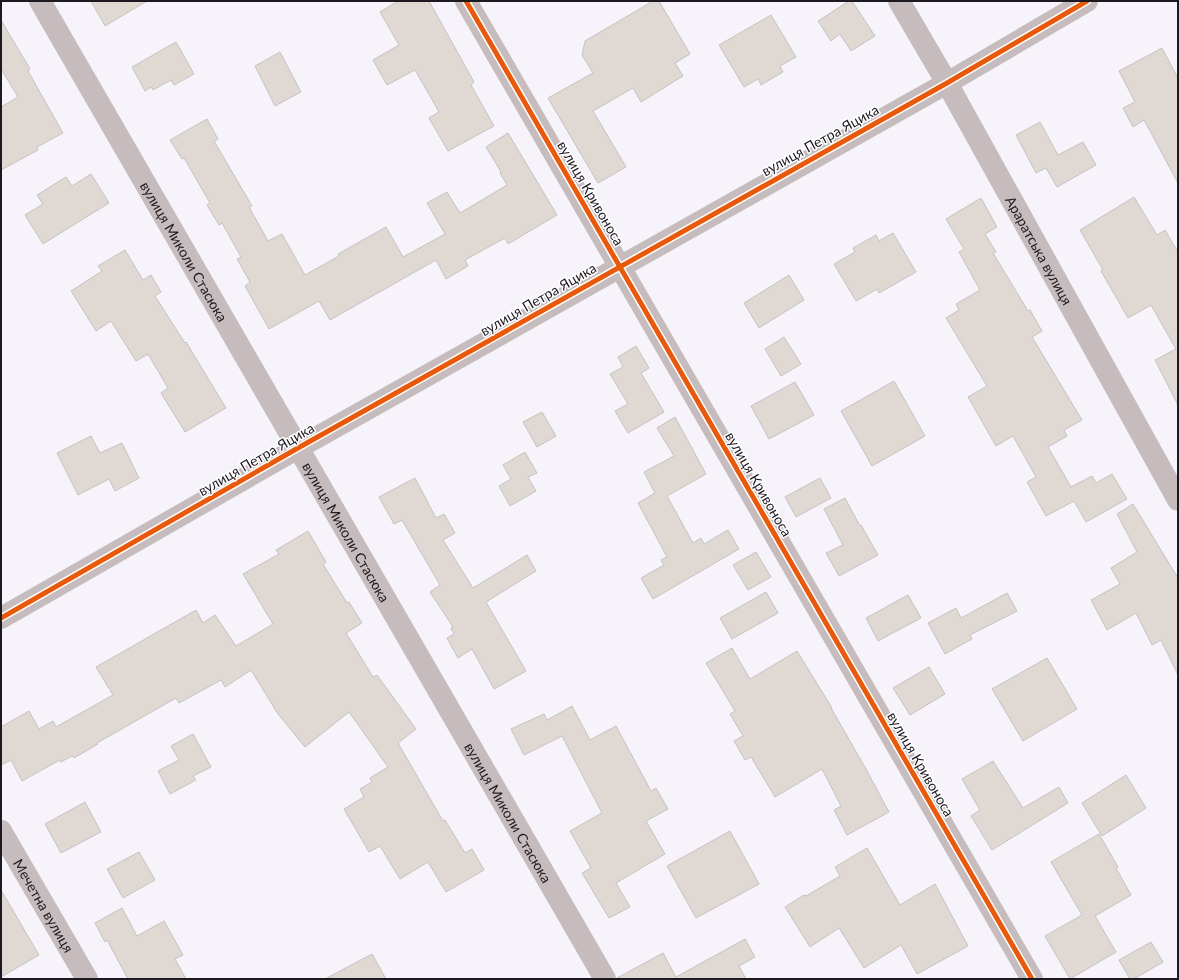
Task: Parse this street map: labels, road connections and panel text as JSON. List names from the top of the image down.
{
  "streets": {
    "street": [
      "вулиця Петра Яцика",
      "вулиця Кривоноса",
      "Араратська вулиця",
      "вулиця Миколи Стасюка",
      "Мечетна вулиця"
    ]
  },
  "crossings": [
    ["вулиця Петра Яцика", "вулиця Кривоноса"],
    ["вулиця Петра Яцика", "Араратська вулиця"],
    ["вулиця Петра Яцика", "вулиця Миколи Стасюка"]
  ]
}
